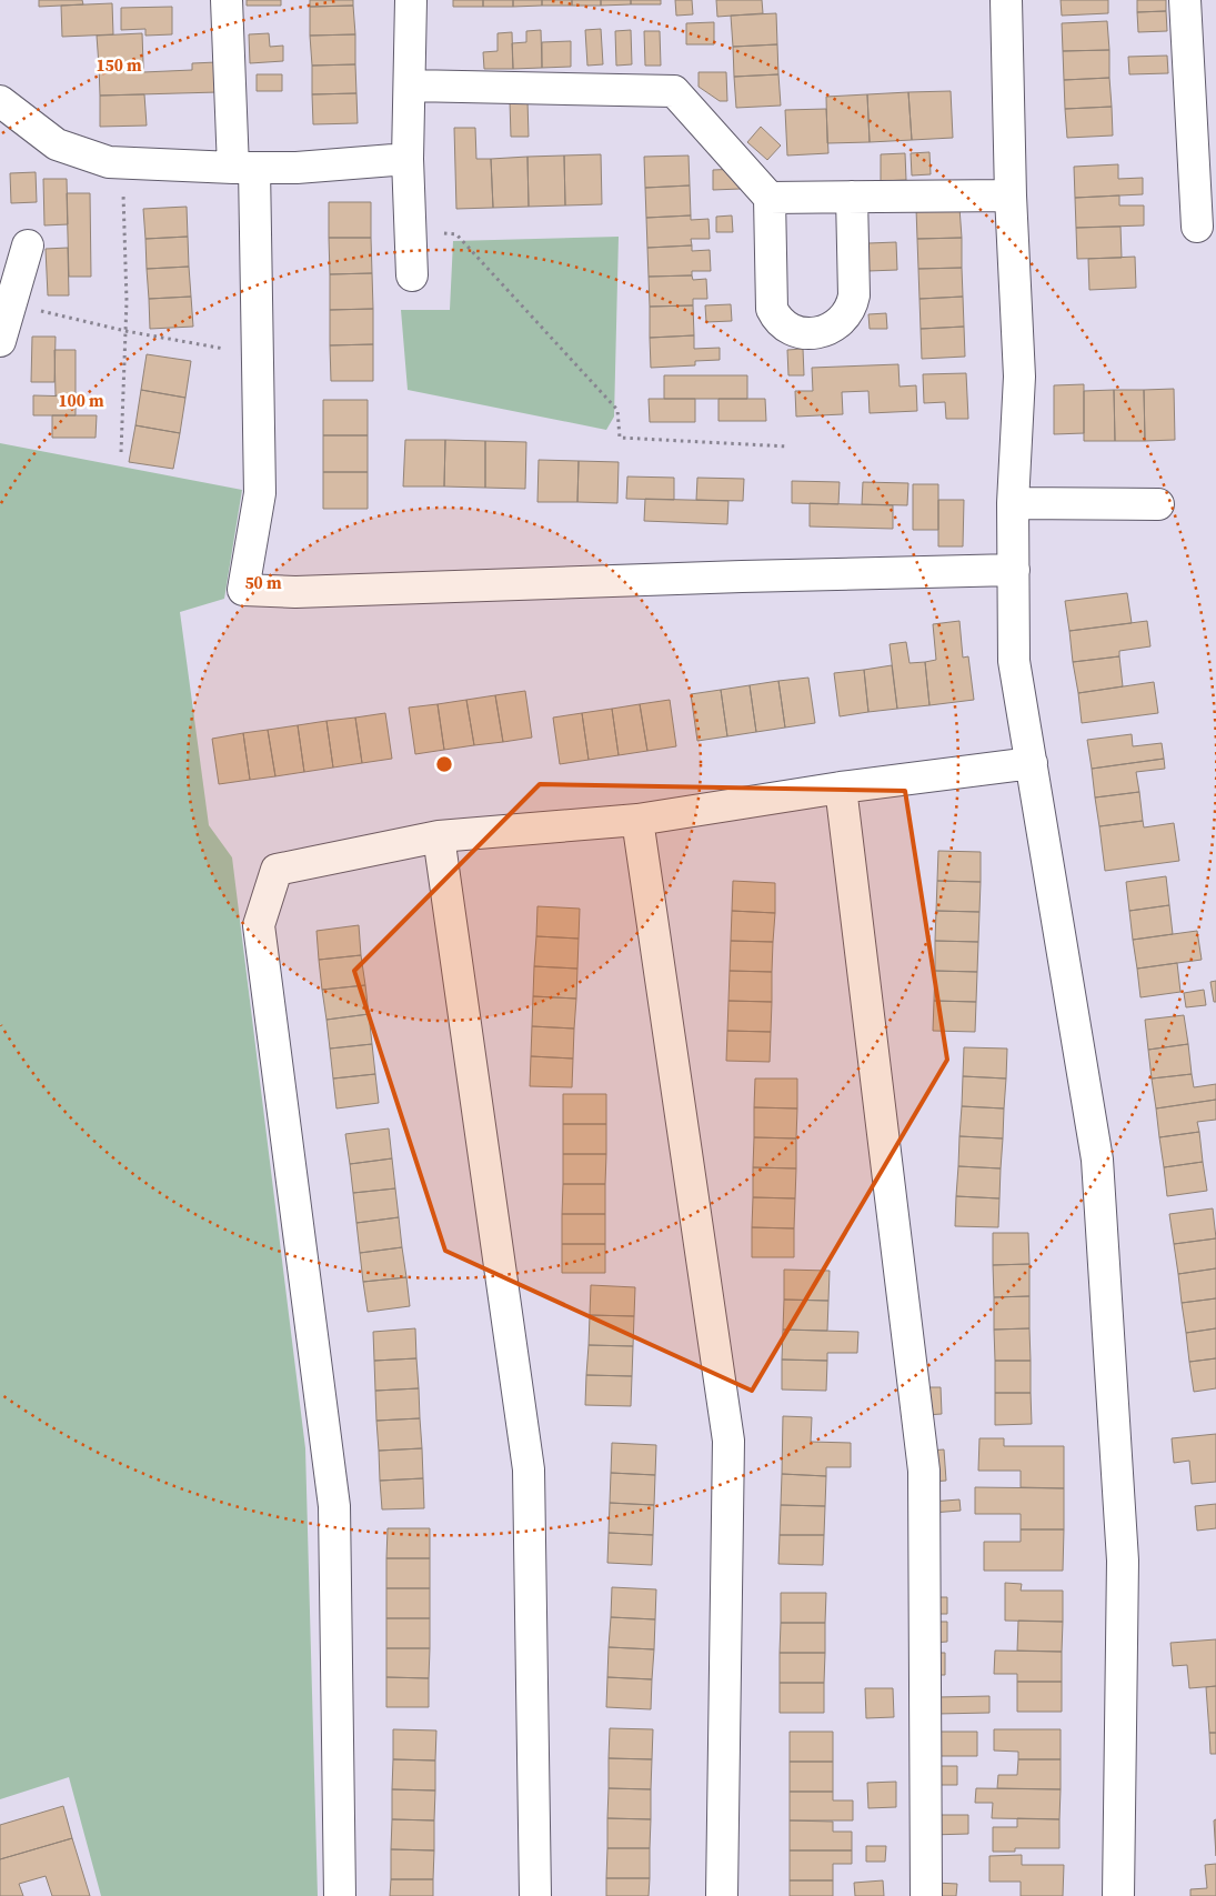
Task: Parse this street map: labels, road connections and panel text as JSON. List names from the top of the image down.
{
  "rings": ["150 m", "100 m", "50 m"]
}
